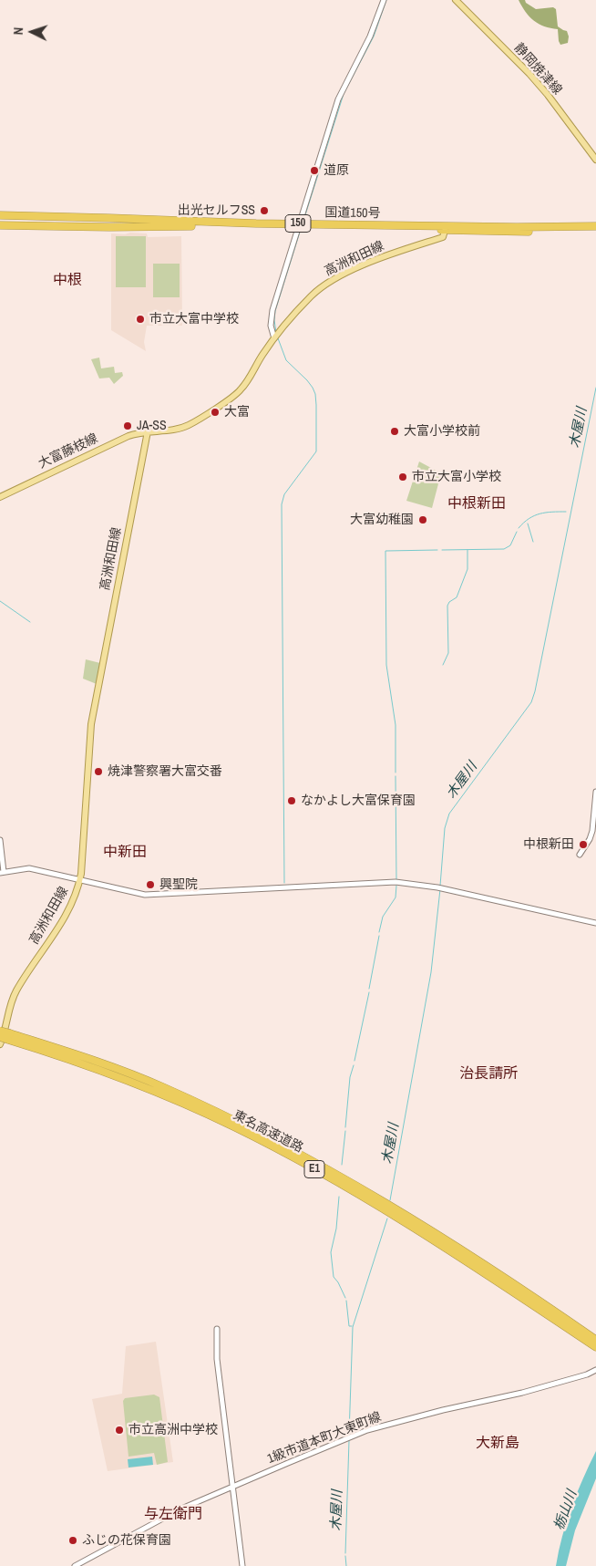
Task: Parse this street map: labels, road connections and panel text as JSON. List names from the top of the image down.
{
  "streets": {
    "highway": [
      "国道150号",
      "150",
      "東名高速道路",
      "E1"
    ],
    "main road": ["静岡焼津線", "高洲和田線", "大富藤枝線"],
    "street": ["1級市道本町大東町線"]
  },
  "crossings": [
    ["国道150号", "高洲和田線"],
    ["高洲和田線", "大富藤枝線"]
  ],
  "districts": [
    "中根",
    "中根新田",
    "中新田",
    "治長請所",
    "大新島",
    "与左衛門"
  ],
  "water": ["木屋川", "栃山川"],
  "places": [
    "道原",
    "出光セルフSS",
    "市立大富中学校",
    "大富",
    "JA-SS",
    "大富小学校前",
    "市立大富小学校",
    "大富幼稚園",
    "焼津警察署大富交番",
    "なかよし大富保育園",
    "中根新田",
    "興聖院",
    "市立高洲中学校",
    "ふじの花保育園"
  ],
  "north": "left"
}
